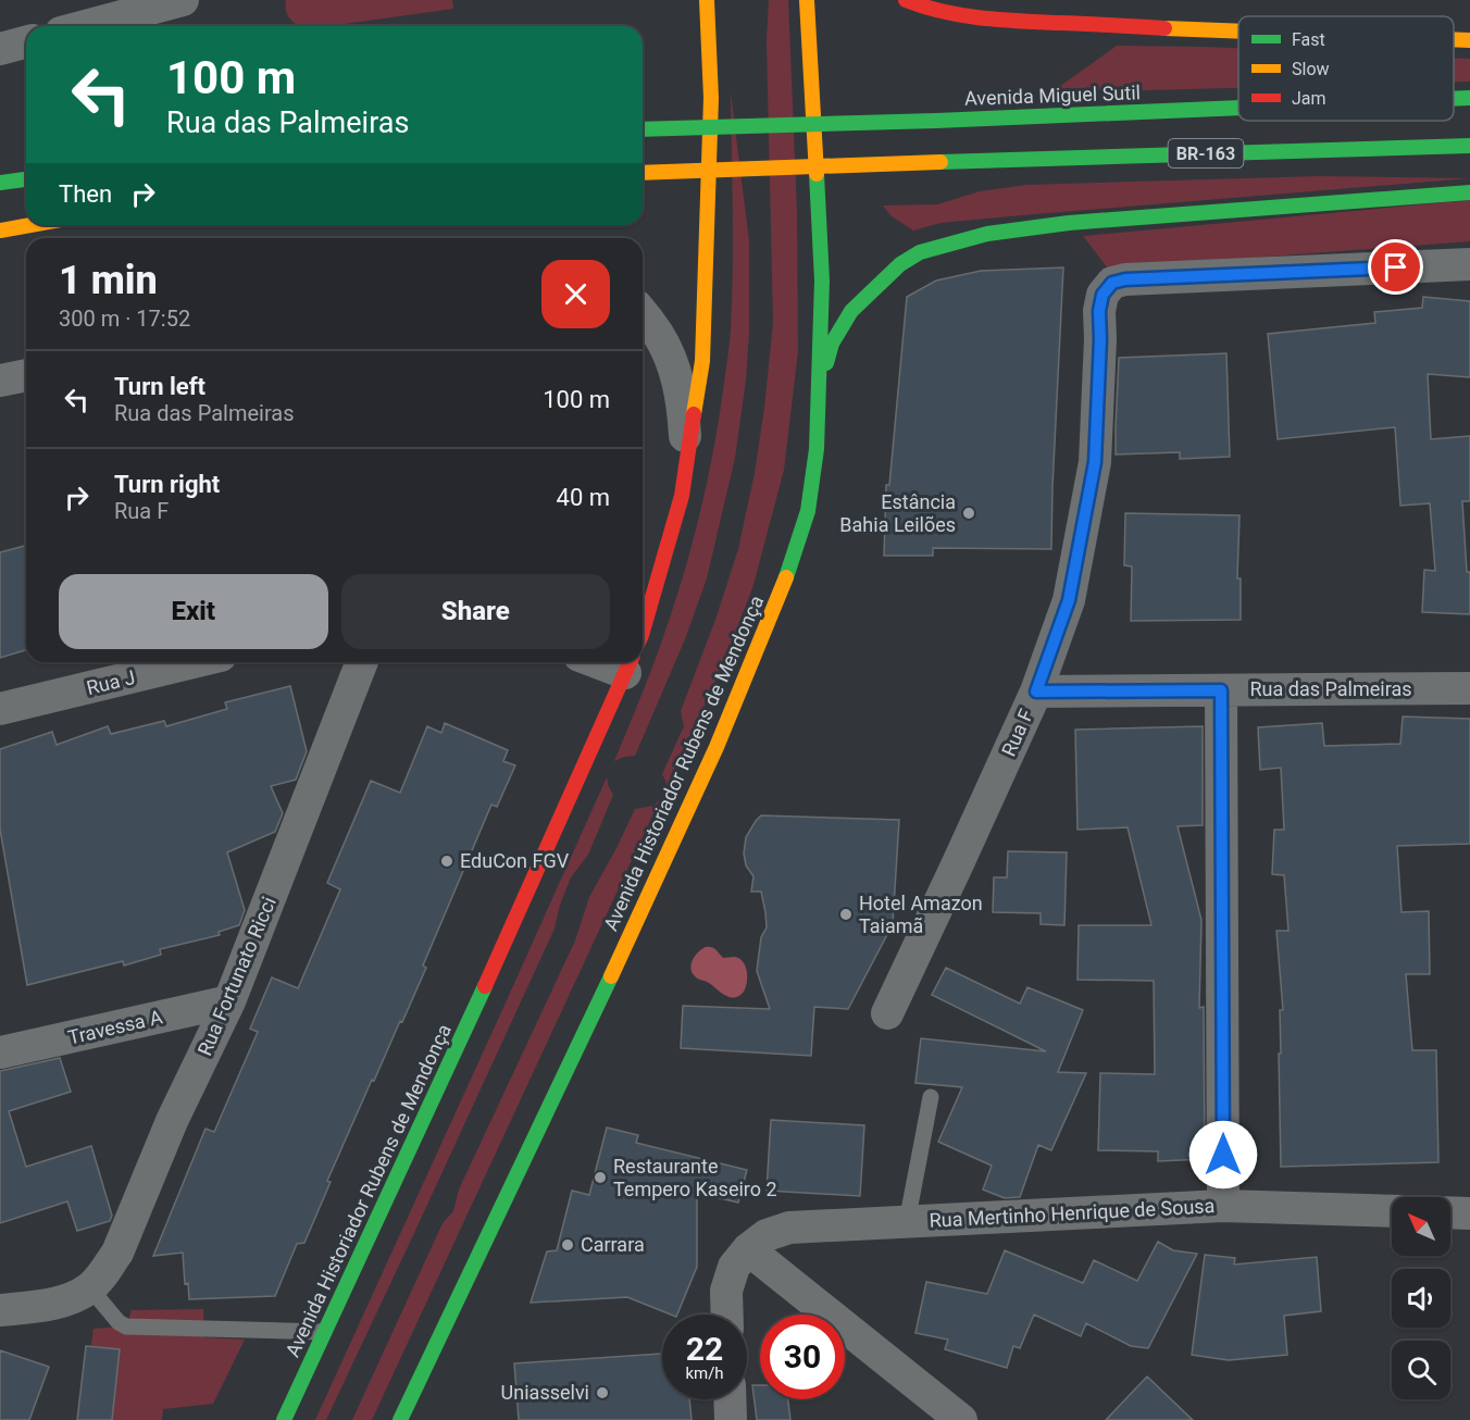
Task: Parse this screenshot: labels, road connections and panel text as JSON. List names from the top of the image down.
{
  "streets": {
    "main road": ["Avenida Miguel Sutil", "BR-163", "Avenida Historiador Rubens de Mendonça"],
    "street": [
      "Rua J",
      "Rua das Palmeiras",
      "Rua F",
      "Rua Fortunato Ricci",
      "Travessa A",
      "Rua Mertinho Henrique de Sousa"
    ]
  },
  "crossings": [
    ["Rua das Palmeiras", "Rua F"],
    ["Rua Fortunato Ricci", "Travessa A"]
  ],
  "places": [
    "Estância Bahia Leilões",
    "EduCon FGV",
    "Hotel Amazon Taiamã",
    "Restaurante Tempero Kaseiro 2",
    "Carrara",
    "Uniasselvi"
  ],
  "legend": ["Fast", "Slow", "Jam"],
  "north": "top left",
  "page": {
    "turn": ["100 m", "Rua das Palmeiras"],
    "then": "Then",
    "heading": ["1 min", "300 m · 17:52"],
    "list": [
      {
        "name": "Turn left",
        "note": "Rua das Palmeiras",
        "value": "100 m"
      },
      {
        "name": "Turn right",
        "note": "Rua F",
        "value": "40 m"
      }
    ],
    "buttons": ["Exit", "Share"],
    "speed": "22 km/h",
    "limit": "30"
  }
}
